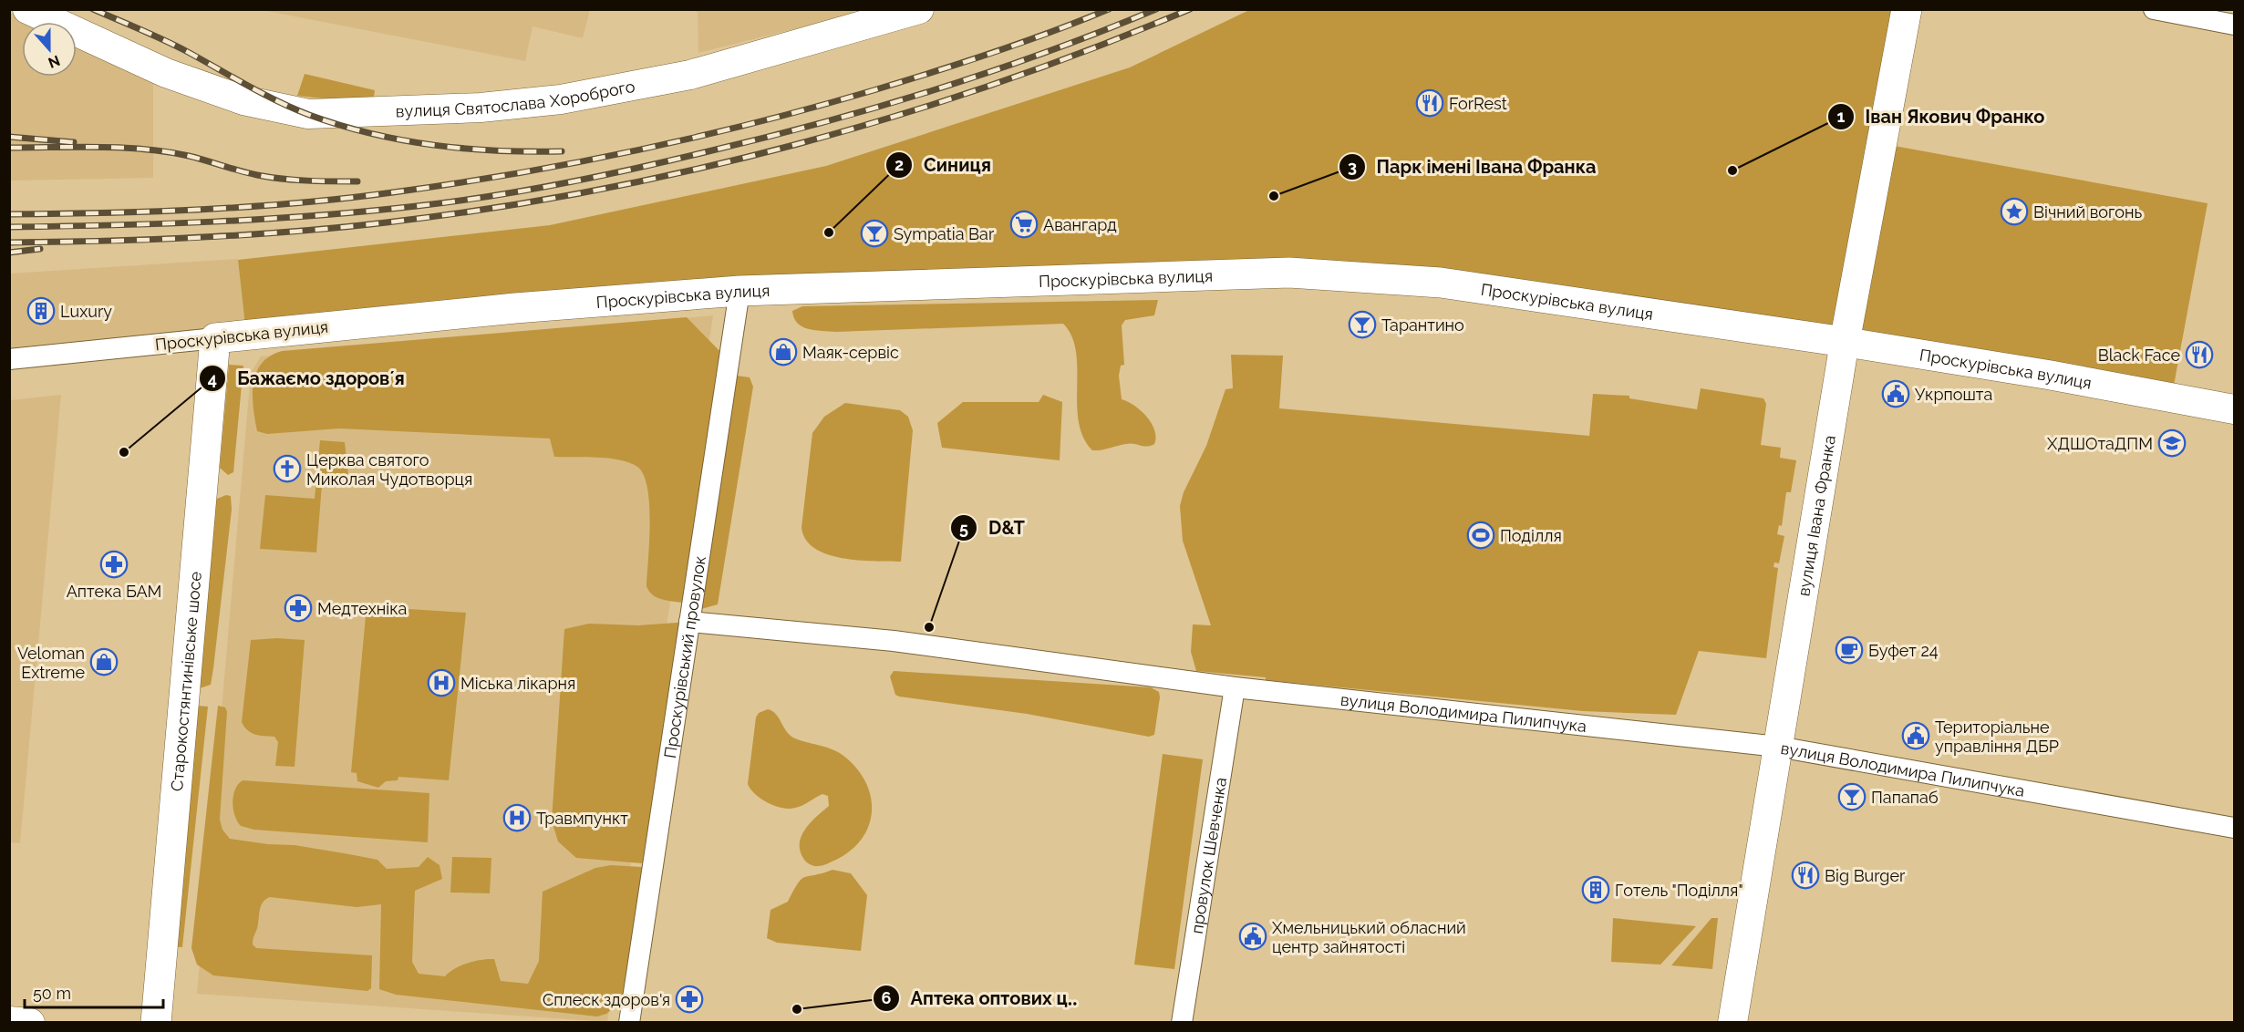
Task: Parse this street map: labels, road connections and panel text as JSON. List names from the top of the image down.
{
  "streets": {
    "main road": ["Проскурівська вулиця", "вулиця Івана Франка", "Старокостянтинівське шосе"],
    "street": [
      "вулиця Святослава Хороброго",
      "Проскурівський провулок",
      "вулиця Володимира Пилипчука",
      "провулок Шевченка"
    ]
  },
  "crossings": [
    ["Проскурівська вулиця", "вулиця Івана Франка"],
    ["Проскурівська вулиця", "Проскурівський провулок"],
    ["Проскурівська вулиця", "Старокостянтинівське шосе"],
    ["вулиця Івана Франка", "вулиця Володимира Пилипчука"],
    ["Проскурівський провулок", "вулиця Володимира Пилипчука"],
    ["вулиця Володимира Пилипчука", "провулок Шевченка"]
  ],
  "places": {
    "restaurant": ["ForRest", "Black Face", "Big Burger"],
    "other": [
      "Іван Якович Франко",
      "Парк імені Івана Франка",
      "Синиця",
      "Бажаємо здоровʼя",
      "D&T",
      "Аптека оптових ц‥"
    ],
    "place": ["Вічний вогонь"],
    "supermarket": ["Авангард"],
    "bar": ["Sympatia Bar", "Тарантино", "Папапаб"],
    "building": ["Luxury", "Готель \"Поділля\""],
    "shop": ["Маяк-сервіс", "Veloman Extreme"],
    "public building": ["Укрпошта", "Територіальне управління ДБР", "Хмельницький обласний центр зайнятості"],
    "school or university": ["ХДШОтаДПМ"],
    "church": ["Церква святого Миколая Чудотворця"],
    "sports": ["Поділля"],
    "pharmacy": ["Аптека БАМ", "Медтехніка", "Сплеск здоров'я"],
    "cafe": ["Буфет 24"],
    "hospital": ["Міська лікарня", "Травмпункт"]
  },
  "scale_bar": "50 m",
  "north": "bottom"
}
